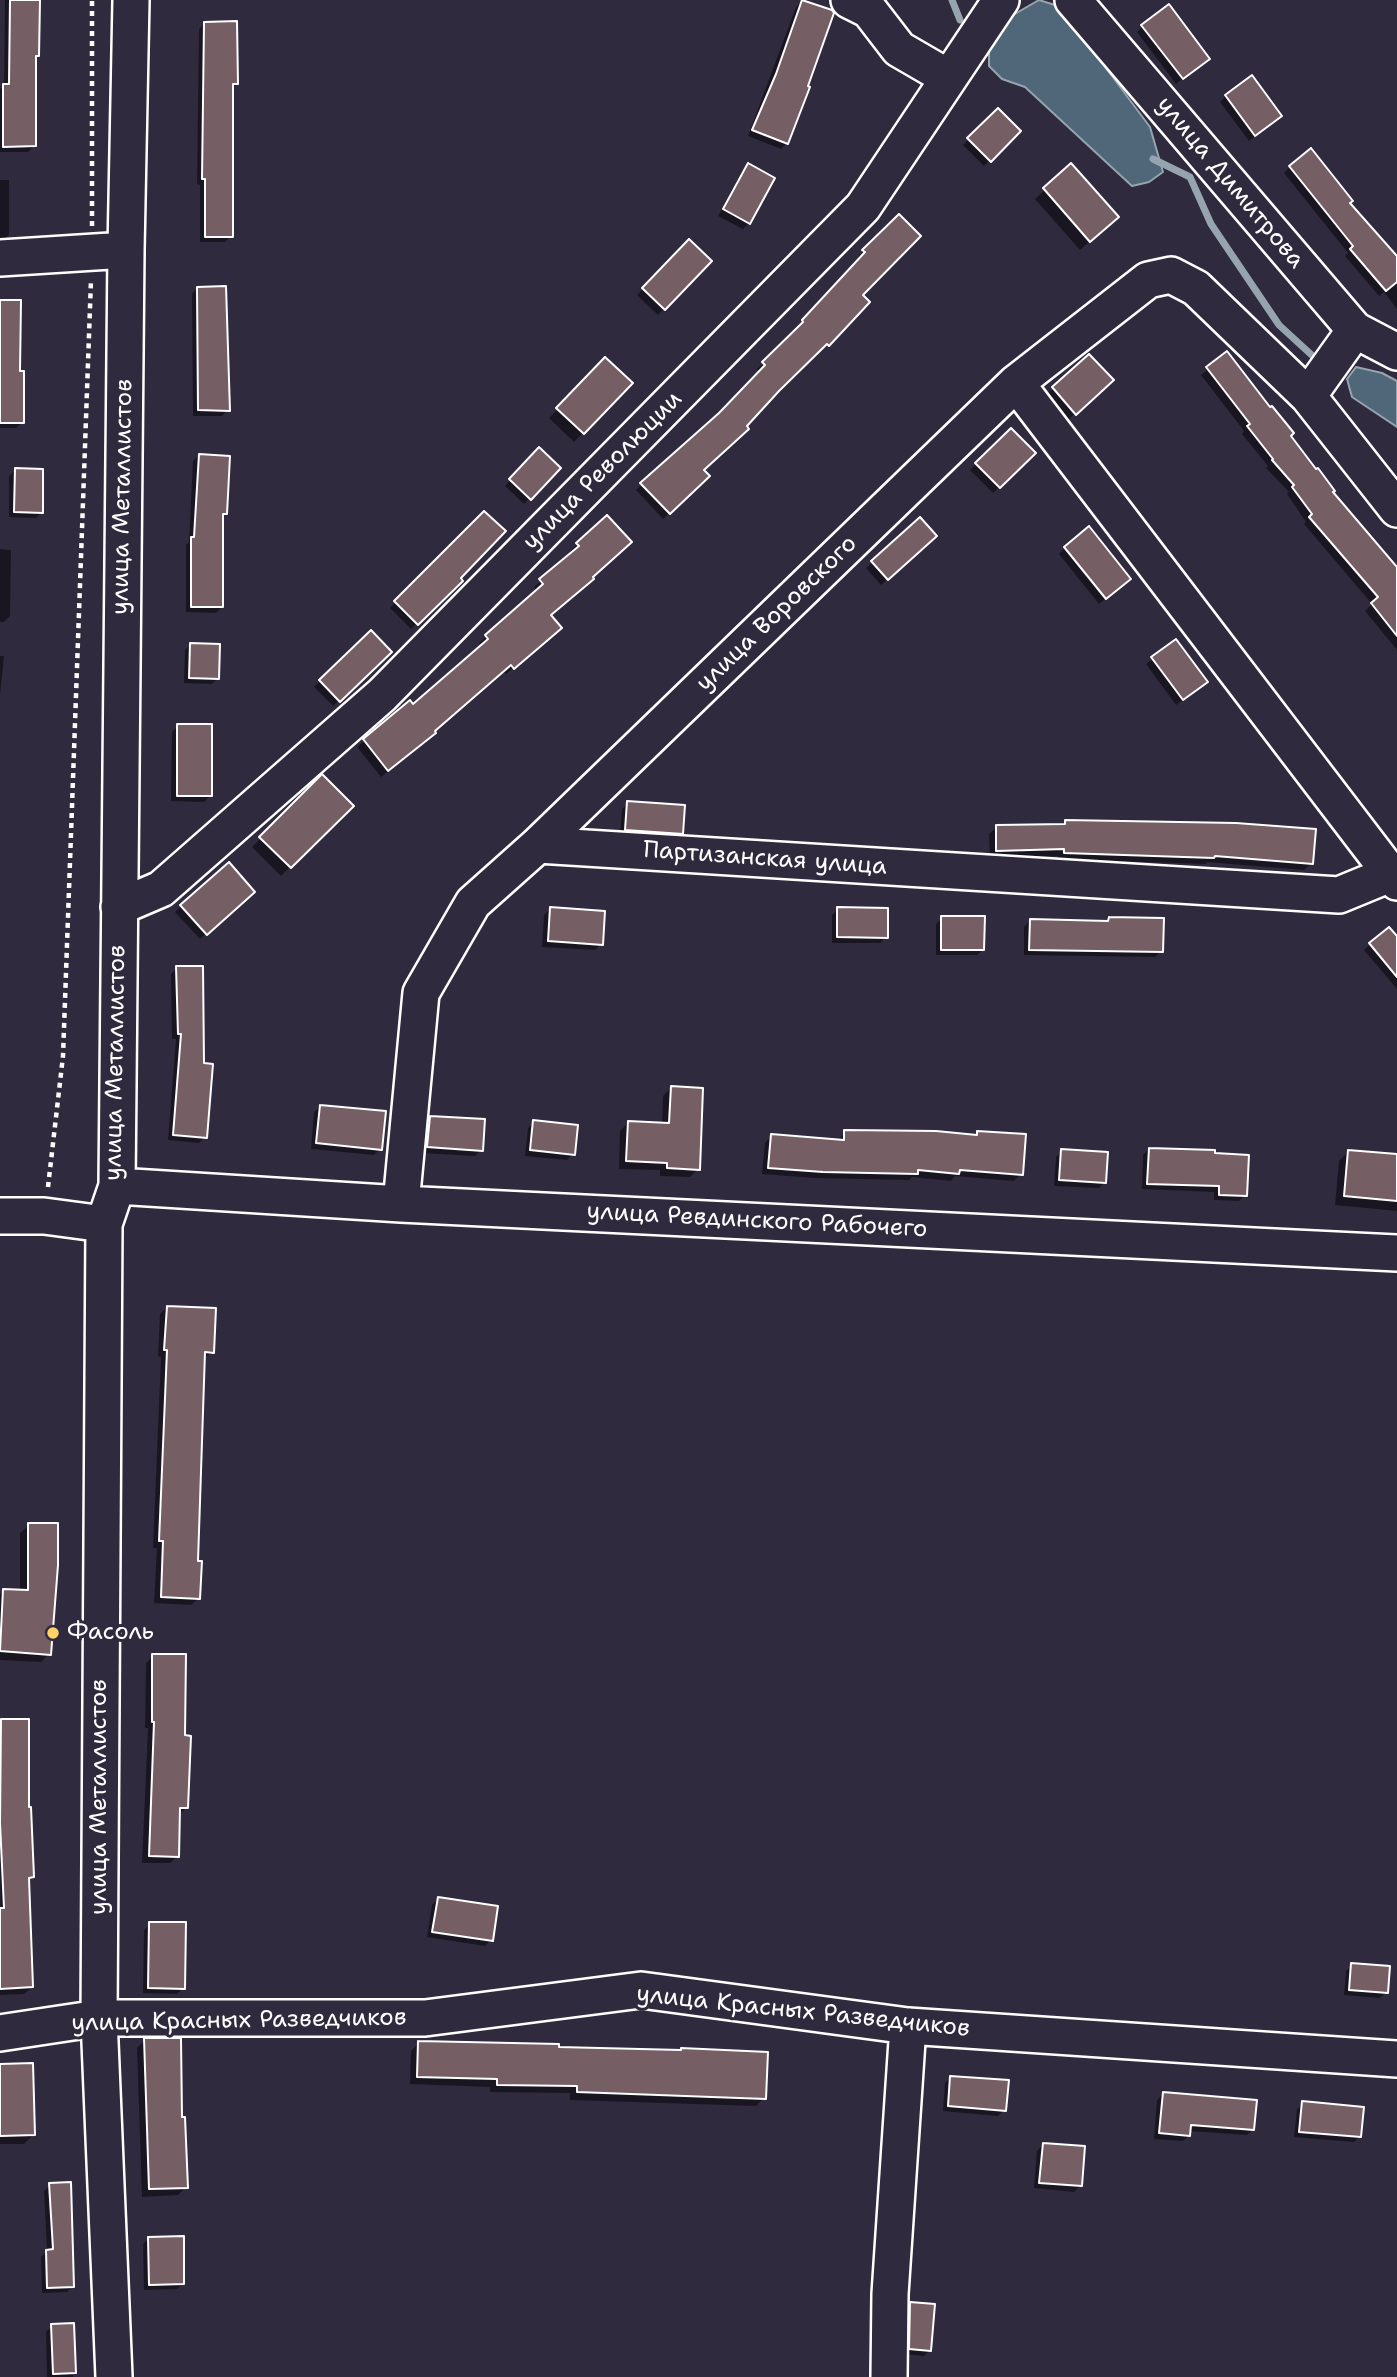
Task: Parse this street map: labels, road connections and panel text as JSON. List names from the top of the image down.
{
  "streets": {
    "street": [
      "улица Димитрова",
      "улица Революции",
      "улица Металлистов",
      "улица Воровского",
      "Партизанская улица",
      "улица Ревдинского Рабочего",
      "улица Красных Разведчиков"
    ]
  },
  "crossings": [
    ["улица Революции", "улица Металлистов"],
    ["улица Металлистов", "улица Ревдинского Рабочего"],
    ["улица Металлистов", "улица Красных Разведчиков"],
    ["улица Воровского", "Партизанская улица"]
  ],
  "places": ["Фасоль"]
}
